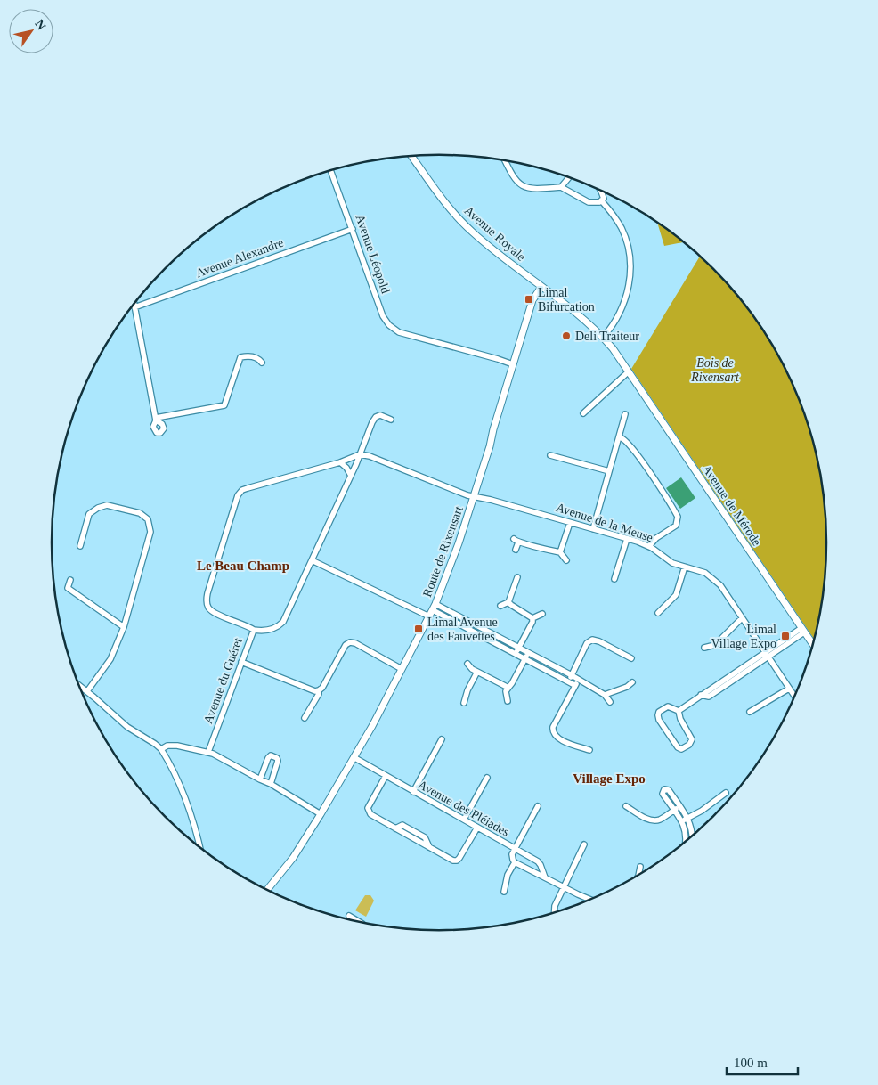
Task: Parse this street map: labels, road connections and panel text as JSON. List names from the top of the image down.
{
  "streets": {
    "street": [
      "Avenue Royale",
      "Avenue Léopold",
      "Avenue Alexandre",
      "Avenue de Mérode",
      "Avenue de la Meuse",
      "Route de Rixensart",
      "Avenue du Guéret",
      "Avenue des Pléiades"
    ]
  },
  "crossings": [
    ["Avenue Royale", "Avenue de Mérode"],
    ["Avenue Royale", "Route de Rixensart"],
    ["Avenue Léopold", "Avenue Alexandre"],
    ["Avenue Léopold", "Route de Rixensart"],
    ["Avenue de Mérode", "Route de Rixensart"],
    ["Avenue de la Meuse", "Route de Rixensart"],
    ["Route de Rixensart", "Avenue des Pléiades"]
  ],
  "districts": ["Le Beau Champ", "Village Expo"],
  "parks": ["Bois de Rixensart"],
  "places": {
    "transit": ["Limal Bifurcation", "Limal Avenue des Fauvettes", "Limal Village Expo"],
    "other": ["Deli Traiteur"]
  },
  "scale_bar": "100 m",
  "north": "top right"
}
